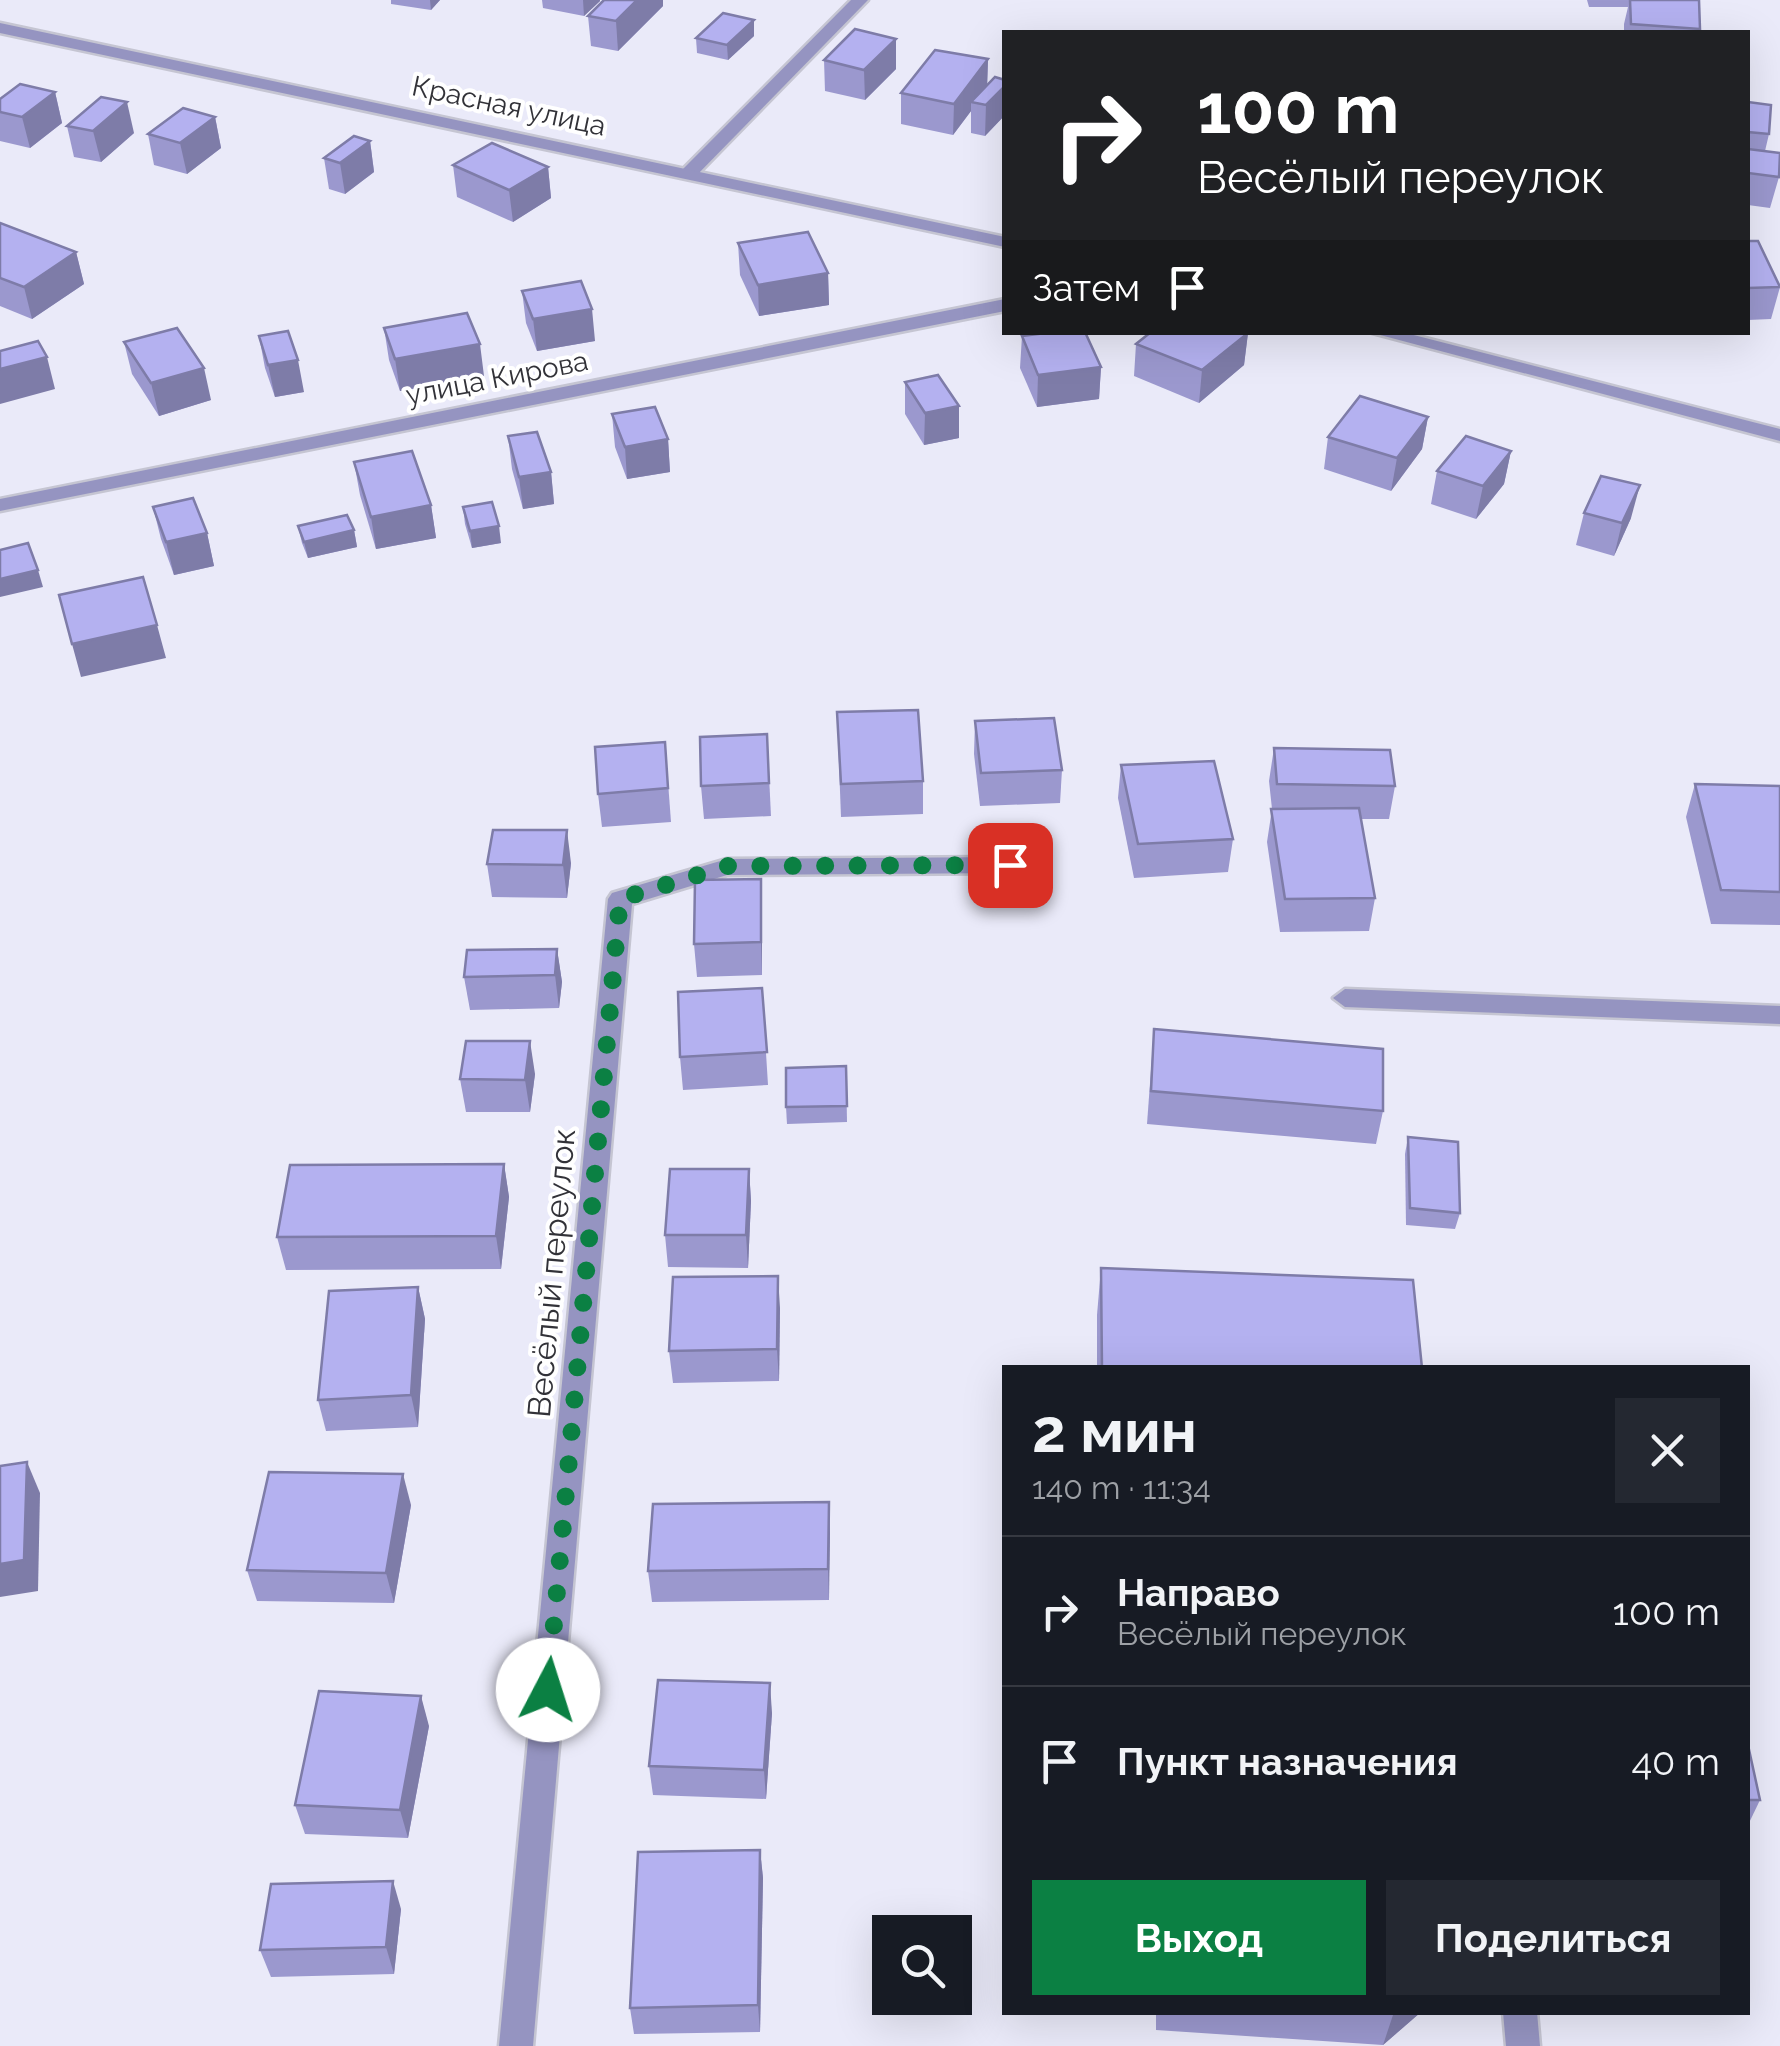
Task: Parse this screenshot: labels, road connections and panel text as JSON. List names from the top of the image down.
{
  "streets": {
    "street": ["Красная улица", "улица Кирова", "Весёлый переулок"]
  },
  "page": {
    "turn": ["100 m", "Весёлый переулок"],
    "then": "Затем",
    "heading": ["2 мин", "140 m · 11:34"],
    "list": [
      {
        "name": "Направо",
        "note": "Весёлый переулок",
        "value": "100 m"
      },
      {
        "name": "Пункт назначения",
        "value": "40 m"
      }
    ],
    "buttons": ["Выход", "Поделиться"]
  }
}
